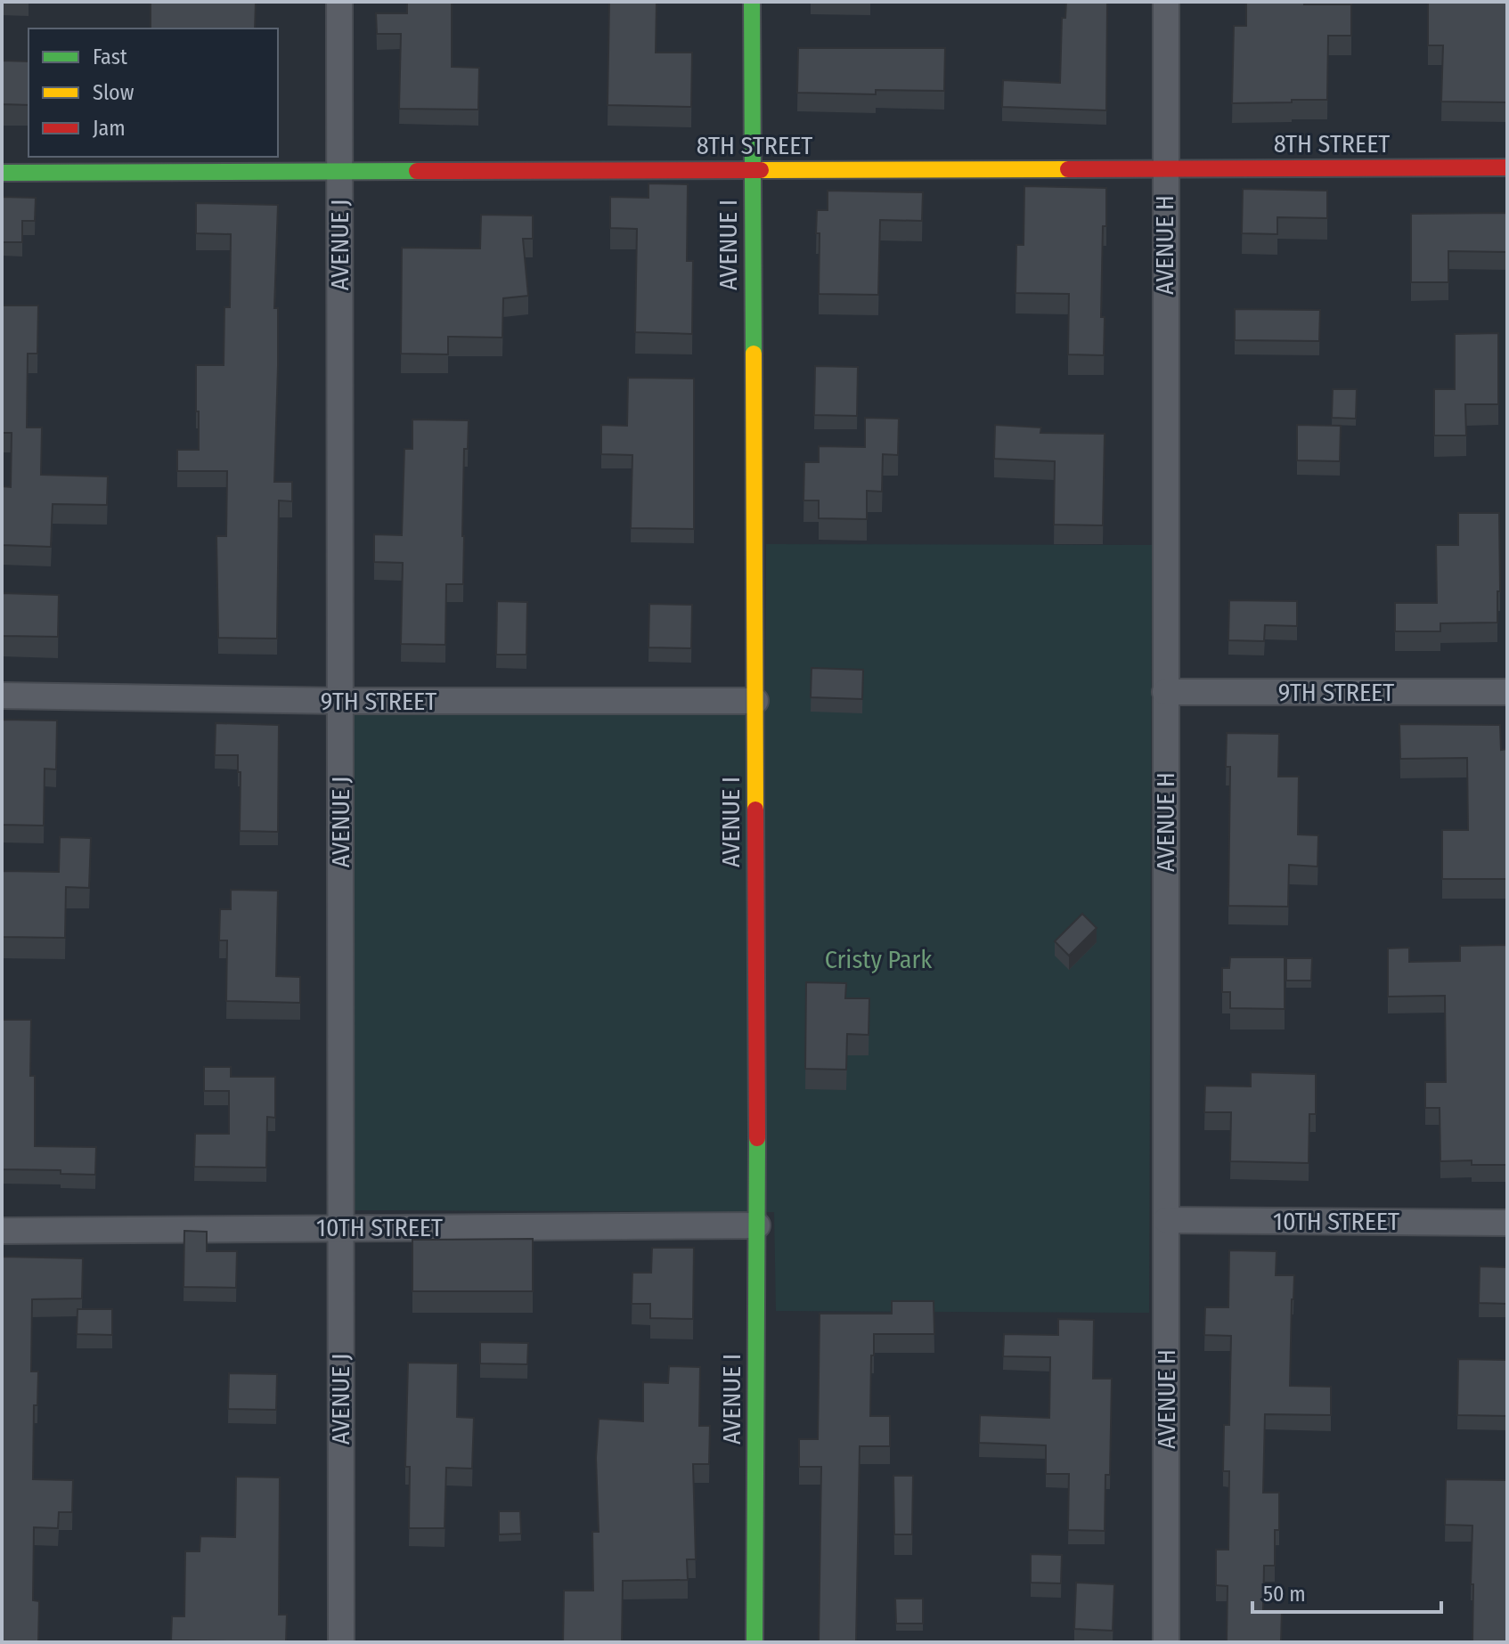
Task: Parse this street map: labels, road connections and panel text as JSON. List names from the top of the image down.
{
  "streets": {
    "street": [
      "8TH STREET",
      "AVENUE J",
      "AVENUE I",
      "AVENUE H",
      "9TH STREET",
      "10TH STREET"
    ]
  },
  "crossings": [
    ["8TH STREET", "AVENUE J"],
    ["8TH STREET", "AVENUE I"],
    ["8TH STREET", "AVENUE H"],
    ["AVENUE J", "9TH STREET"],
    ["AVENUE J", "10TH STREET"],
    ["AVENUE I", "9TH STREET"],
    ["AVENUE I", "10TH STREET"],
    ["AVENUE H", "9TH STREET"],
    ["AVENUE H", "10TH STREET"]
  ],
  "parks": ["Cristy Park"],
  "legend": ["Fast", "Slow", "Jam"],
  "scale_bar": "50 m"
}
